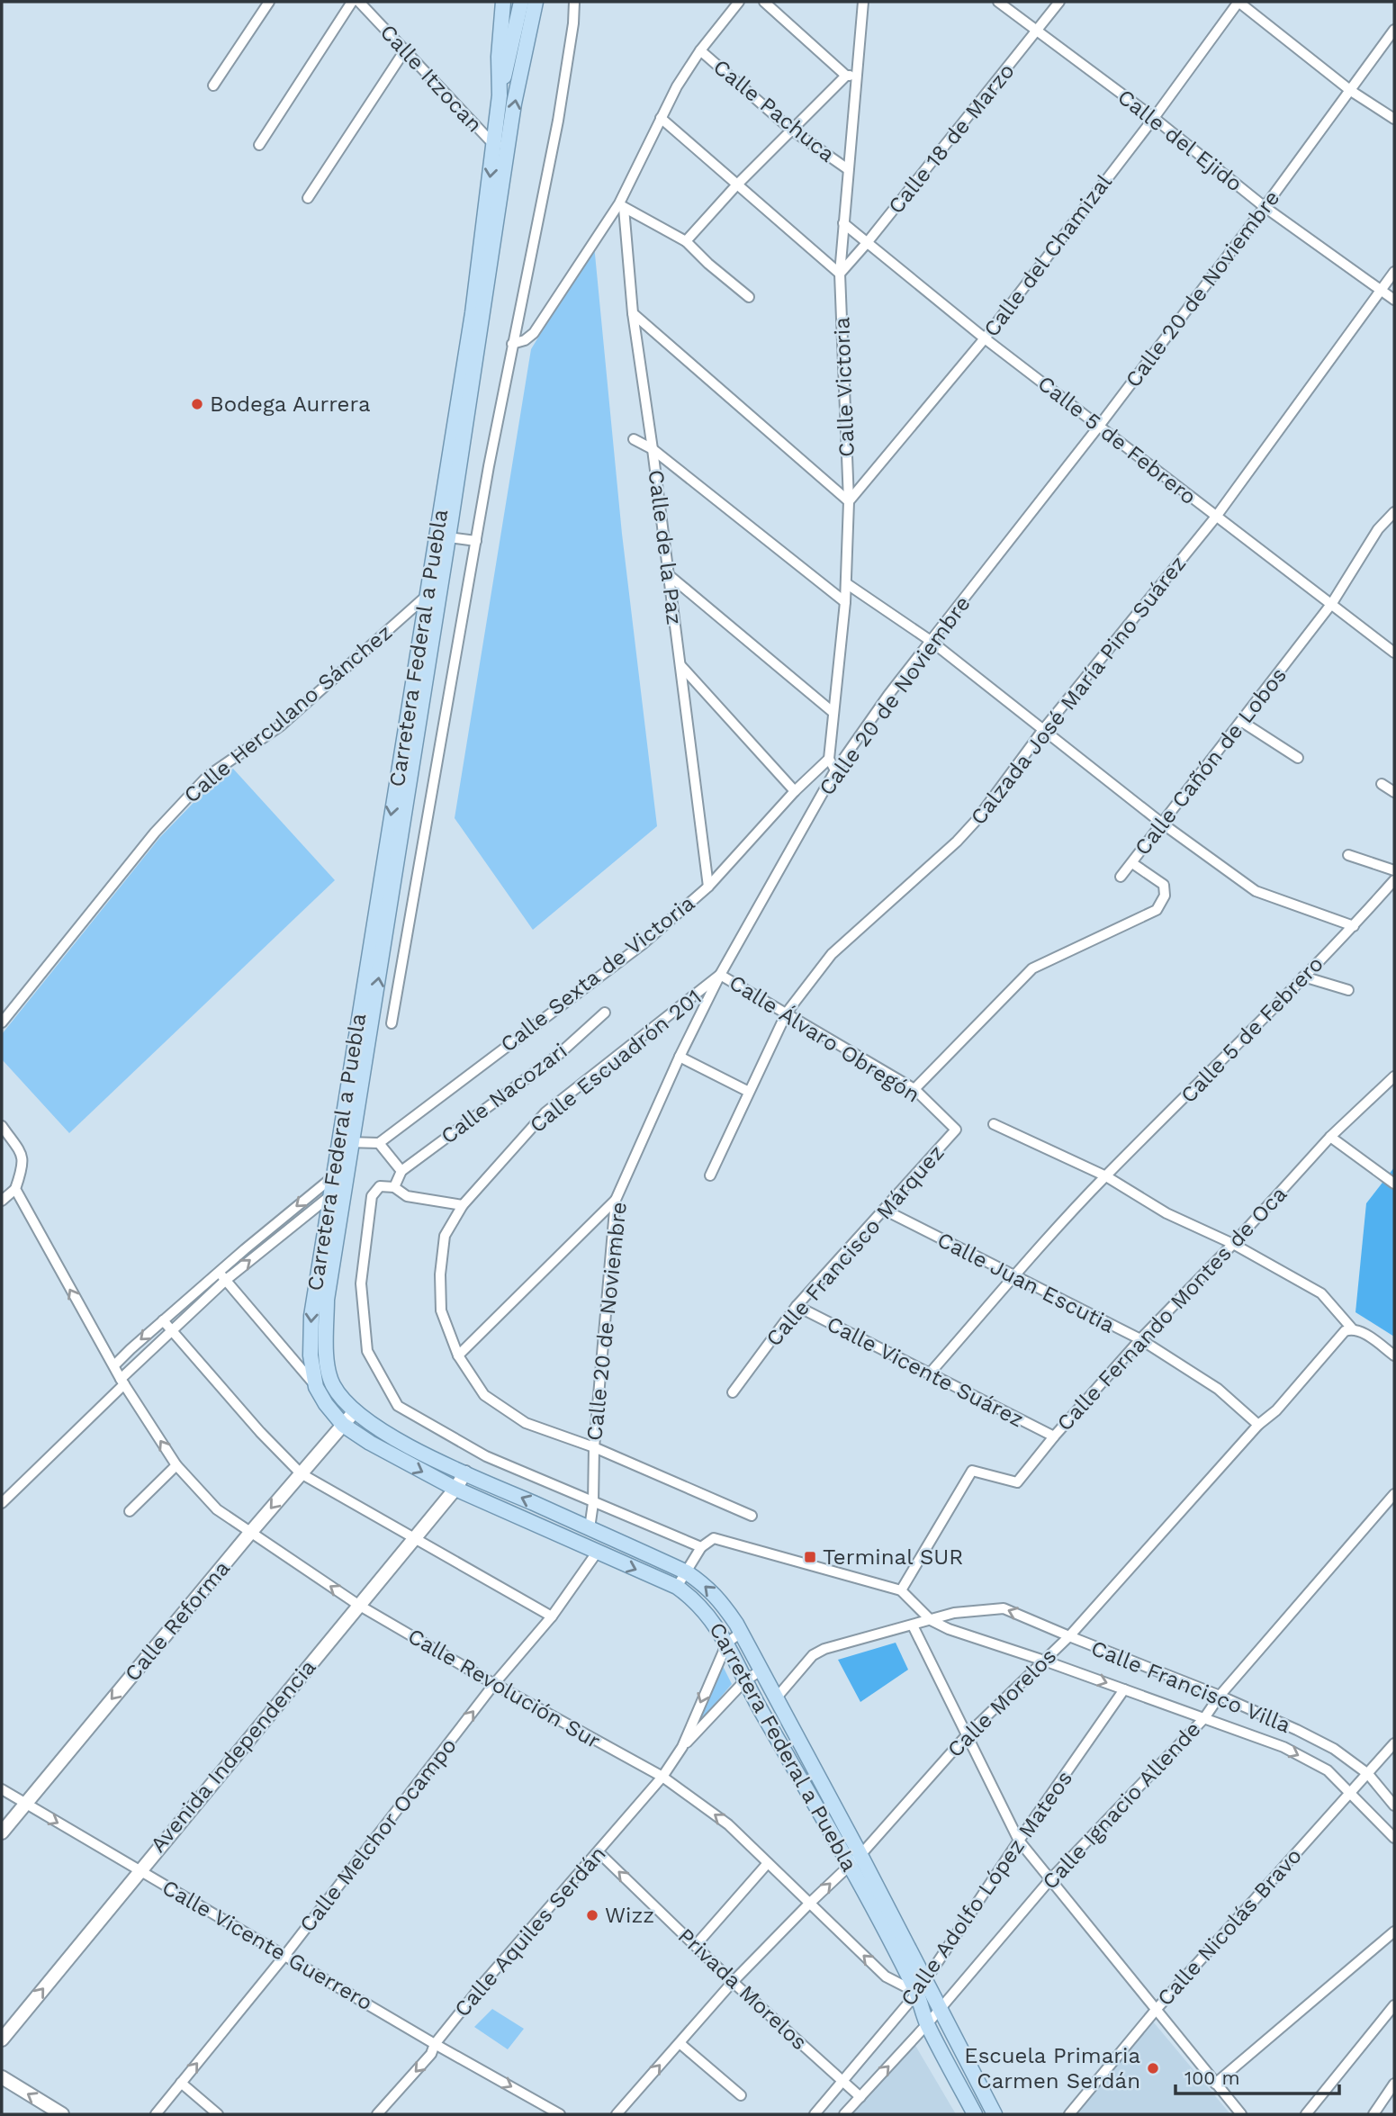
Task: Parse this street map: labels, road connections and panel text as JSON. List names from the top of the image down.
{
  "streets": {
    "main road": ["Carretera Federal a Puebla"],
    "street": [
      "Calle Itzocan",
      "Calle Pachuca",
      "Calle 18 de Marzo",
      "Calle del Ejido",
      "Calle del Chamizal",
      "Calle 20 de Noviembre",
      "Calle Victoria",
      "Calle 5 de Febrero",
      "Calle de la Paz",
      "Calzada José María Pino Suárez",
      "Calle Herculano Sánchez",
      "Calle Cañón de Lobos",
      "Calle Sexta de Victoria",
      "Calle Álvaro Obregón",
      "Calle Escuadrón 201",
      "Calle Nacozari",
      "Calle Francisco Márquez",
      "Calle Juan Escutia",
      "Calle Fernando Montes de Oca",
      "Calle Vicente Suárez",
      "Calle Reforma",
      "Calle Francisco Villa",
      "Calle Revolución Sur",
      "Calle Morelos",
      "Avenida Independencia",
      "Calle Ignacio Allende",
      "Calle Melchor Ocampo",
      "Calle Adolfo López Mateos",
      "Calle Nicolás Bravo",
      "Calle Aquiles Serdán",
      "Calle Vicente Guerrero",
      "Privada Morelos"
    ]
  },
  "crossings": [
    ["Calle Itzocan", "Carretera Federal a Puebla"],
    ["Calle Pachuca", "Calle Victoria"],
    ["Calle 18 de Marzo", "Calle del Ejido"],
    ["Calle 18 de Marzo", "Calle Victoria"],
    ["Calle 18 de Marzo", "Calle 5 de Febrero"],
    ["Calle del Ejido", "Calle del Chamizal"],
    ["Calle del Ejido", "Calle 20 de Noviembre"],
    ["Calle del Ejido", "Calzada José María Pino Suárez"],
    ["Calle del Chamizal", "Calle Victoria"],
    ["Calle del Chamizal", "Calle 5 de Febrero"],
    ["Calle 20 de Noviembre", "Calle 5 de Febrero"],
    ["Calle 20 de Noviembre", "Carretera Federal a Puebla"],
    ["Calle 20 de Noviembre", "Calle Álvaro Obregón"],
    ["Calle 20 de Noviembre", "Calle Escuadrón 201"],
    ["Calle Victoria", "Calle 5 de Febrero"],
    ["Calle Victoria", "Calle Sexta de Victoria"],
    ["Calle 5 de Febrero", "Calzada José María Pino Suárez"],
    ["Calle 5 de Febrero", "Calle Cañón de Lobos"],
    ["Calle de la Paz", "Calle Sexta de Victoria"],
    ["Carretera Federal a Puebla", "Calle Herculano Sánchez"],
    ["Carretera Federal a Puebla", "Calle Reforma"],
    ["Carretera Federal a Puebla", "Calle Francisco Villa"],
    ["Carretera Federal a Puebla", "Calle Revolución Sur"],
    ["Carretera Federal a Puebla", "Calle Morelos"],
    ["Carretera Federal a Puebla", "Avenida Independencia"],
    ["Carretera Federal a Puebla", "Calle Ignacio Allende"],
    ["Carretera Federal a Puebla", "Calle Melchor Ocampo"],
    ["Carretera Federal a Puebla", "Calle Adolfo López Mateos"],
    ["Carretera Federal a Puebla", "Calle Aquiles Serdán"],
    ["Calzada José María Pino Suárez", "Calle Álvaro Obregón"],
    ["Calle Cañón de Lobos", "Calle Álvaro Obregón"],
    ["Calle Álvaro Obregón", "Calle Escuadrón 201"],
    ["Calle Álvaro Obregón", "Calle Francisco Márquez"],
    ["Calle Francisco Márquez", "Calle Juan Escutia"],
    ["Calle Francisco Márquez", "Calle Vicente Suárez"],
    ["Calle Juan Escutia", "Calle Fernando Montes de Oca"],
    ["Calle Juan Escutia", "Calle Morelos"],
    ["Calle Fernando Montes de Oca", "Calle Vicente Suárez"],
    ["Calle Reforma", "Calle Revolución Sur"],
    ["Calle Reforma", "Calle Vicente Guerrero"],
    ["Calle Francisco Villa", "Calle Morelos"],
    ["Calle Francisco Villa", "Calle Ignacio Allende"],
    ["Calle Francisco Villa", "Calle Adolfo López Mateos"],
    ["Calle Francisco Villa", "Calle Nicolás Bravo"],
    ["Calle Revolución Sur", "Calle Morelos"],
    ["Calle Revolución Sur", "Avenida Independencia"],
    ["Calle Revolución Sur", "Calle Melchor Ocampo"],
    ["Calle Revolución Sur", "Calle Adolfo López Mateos"],
    ["Calle Revolución Sur", "Calle Aquiles Serdán"],
    ["Calle Morelos", "Privada Morelos"],
    ["Avenida Independencia", "Calle Vicente Guerrero"],
    ["Calle Ignacio Allende", "Privada Morelos"],
    ["Calle Melchor Ocampo", "Calle Vicente Guerrero"],
    ["Calle Adolfo López Mateos", "Privada Morelos"],
    ["Calle Aquiles Serdán", "Calle Vicente Guerrero"],
    ["Calle Aquiles Serdán", "Privada Morelos"]
  ],
  "one_way": [
    "Calle Reforma",
    "Calle Revolución Sur",
    "Calle Melchor Ocampo",
    "Calle Vicente Guerrero",
    "Privada Morelos"
  ],
  "places": {
    "other": ["Bodega Aurrera", "Wizz", "Escuela Primaria Carmen Serdán"],
    "transit": ["Terminal SUR"]
  },
  "scale_bar": "100 m"
}
